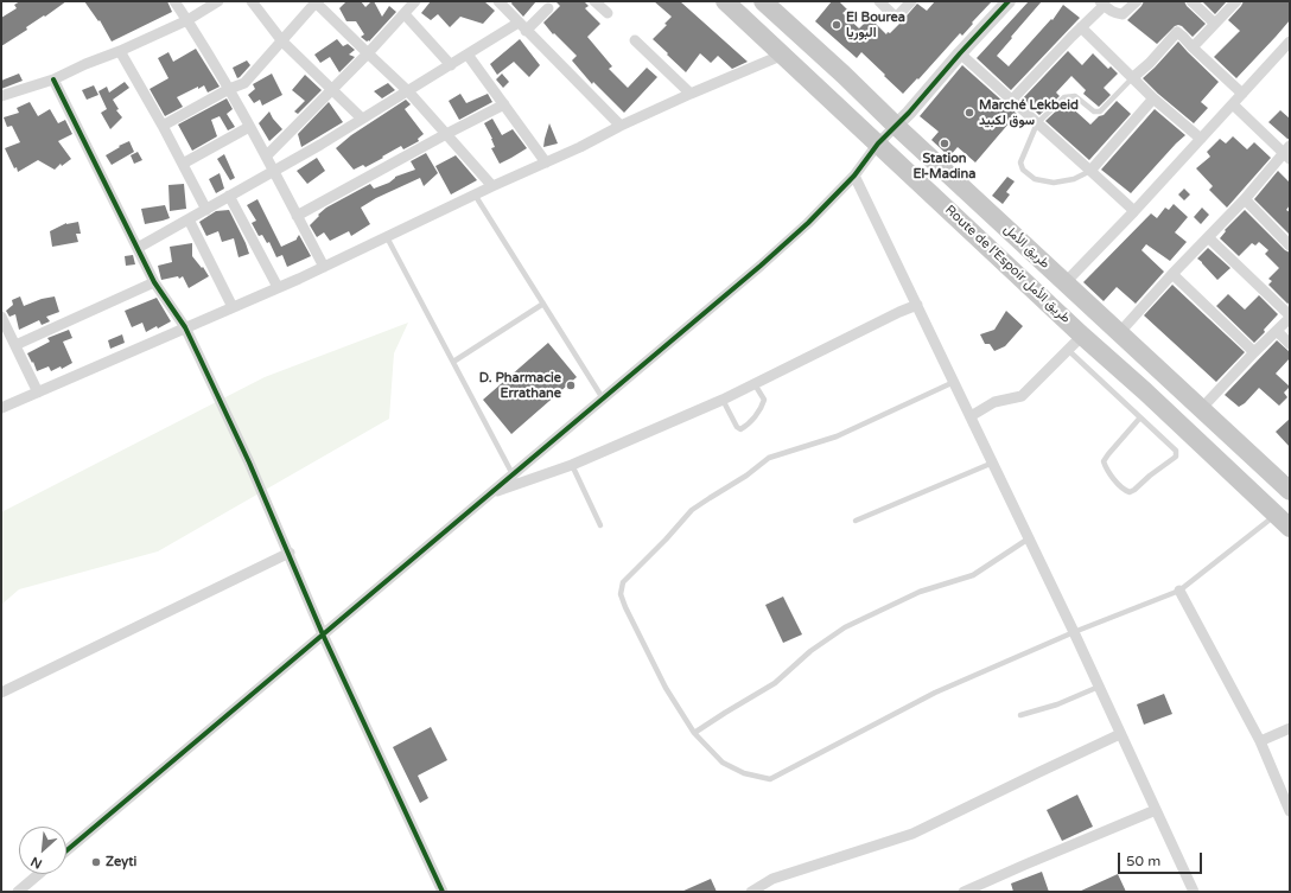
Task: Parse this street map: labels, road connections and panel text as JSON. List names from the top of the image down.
{
  "streets": {
    "highway": ["طريق الأمل", "Route de l’Espoir طريق الأمل"]
  },
  "places": [
    "El Bourea البوريا",
    "Marché Lekbeid سوق لكبيد",
    "Station El-Madina",
    "D. Pharmacie Errathane",
    "Zeyti"
  ],
  "scale_bar": "50 m",
  "north": "bottom left"
}
